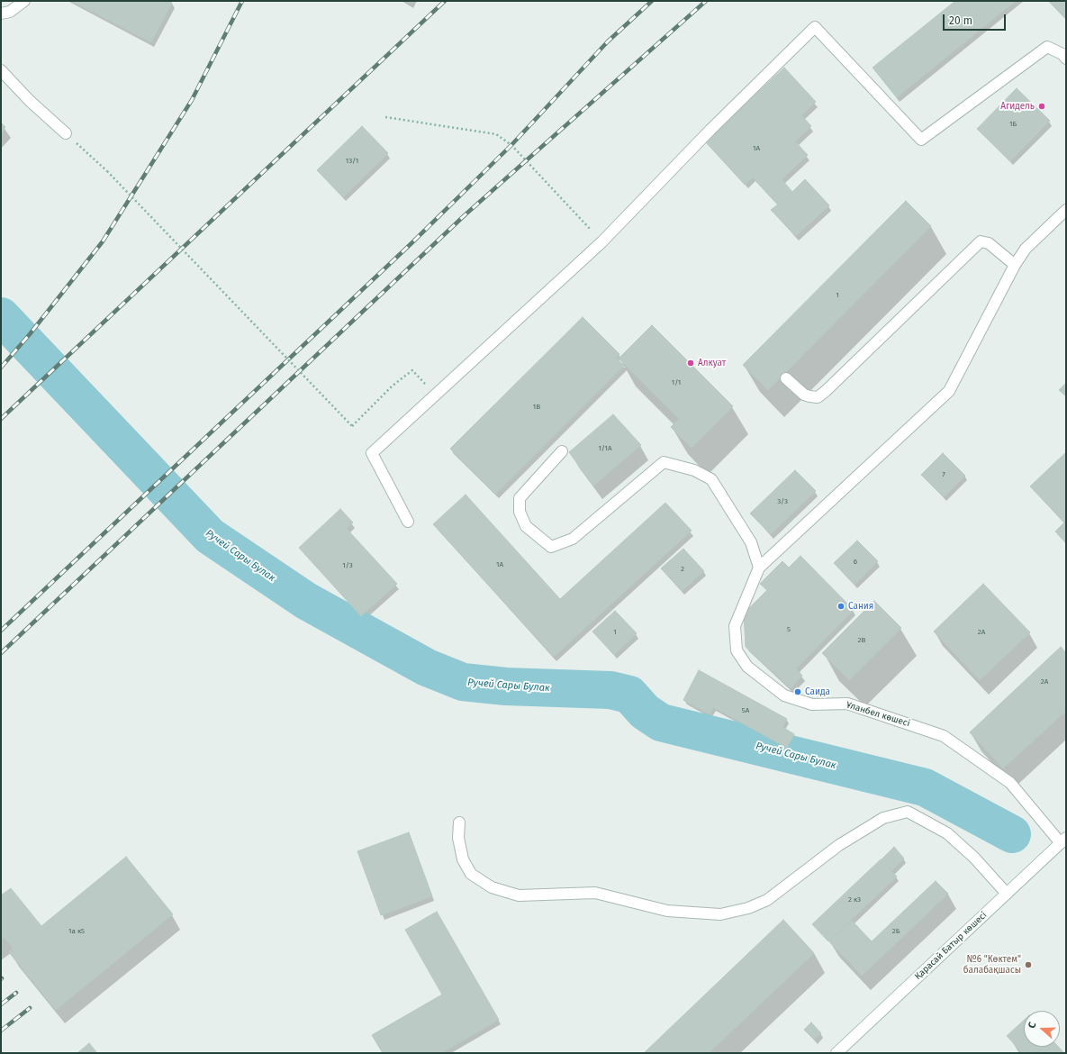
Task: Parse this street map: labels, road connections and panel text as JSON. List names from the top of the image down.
{
  "streets": {
    "street": ["Ұланбел көшесі", "Қарасай Батыр көшесі"]
  },
  "crossings": [
    ["Ұланбел көшесі", "Қарасай Батыр көшесі"]
  ],
  "water": ["Ручей Сары Булак"],
  "places": [
    "Агидель",
    "Алкуат",
    "Сания",
    "Саида",
    "№6 \"Көктем\" балабақшасы"
  ],
  "house_numbers": [
    "1Б",
    "1А",
    "13/1",
    "1",
    "1/1",
    "1В",
    "1/1А",
    "7",
    "3/3",
    "6",
    "1А",
    "1/3",
    "2",
    "5",
    "1",
    "2А",
    "2В",
    "2А",
    "5А",
    "2 к3",
    "1а к5",
    "2Б"
  ],
  "scale_bar": "20 m",
  "north": "left"
}
